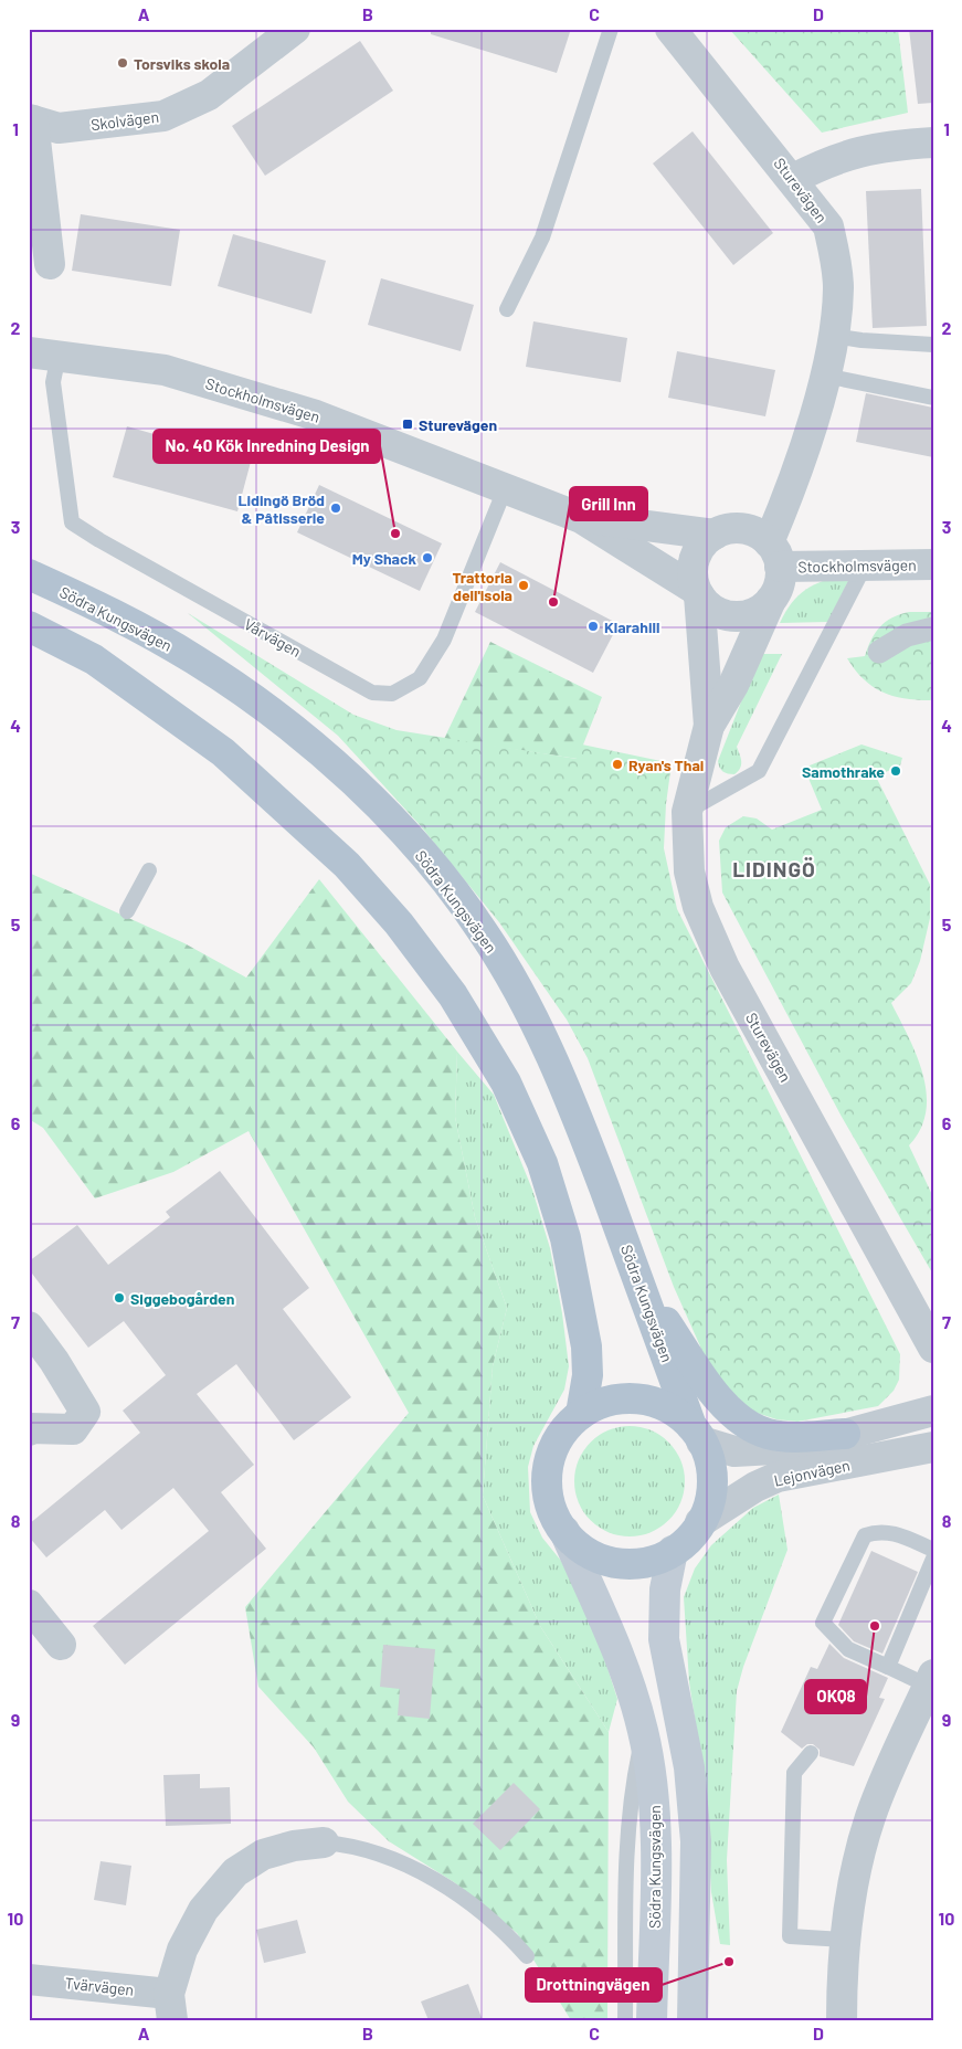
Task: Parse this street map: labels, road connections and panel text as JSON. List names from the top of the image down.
{
  "streets": {
    "main road": ["Södra Kungsvägen"],
    "street": [
      "Skolvägen",
      "Sturevägen",
      "Stockholmsvägen",
      "Lejonvägen",
      "Tvärvägen"
    ],
    "lane": ["Vårvägen"]
  },
  "crossings": [
    ["Sturevägen", "Stockholmsvägen"],
    ["Stockholmsvägen", "Vårvägen"],
    ["Södra Kungsvägen", "Lejonvägen"]
  ],
  "districts": ["LIDINGÖ"],
  "places": {
    "other": [
      "Torsviks skola",
      "Lidingö Bröd & Pâtisserie",
      "No. 40 Kök Inredning Design",
      "My Shack",
      "Trattoria dell'isola",
      "Grill Inn",
      "Klarahill",
      "Ryan's Thai",
      "Samothrake",
      "Siggebogården",
      "OKQ8",
      "Drottningvägen"
    ],
    "transit": ["Sturevägen"]
  },
  "grid": {
    "columns": [
      "A",
      "B",
      "C",
      "D"
    ],
    "rows": [
      "1",
      "2",
      "3",
      "4",
      "5",
      "6",
      "7",
      "8",
      "9",
      "10"
    ]
  }
}
